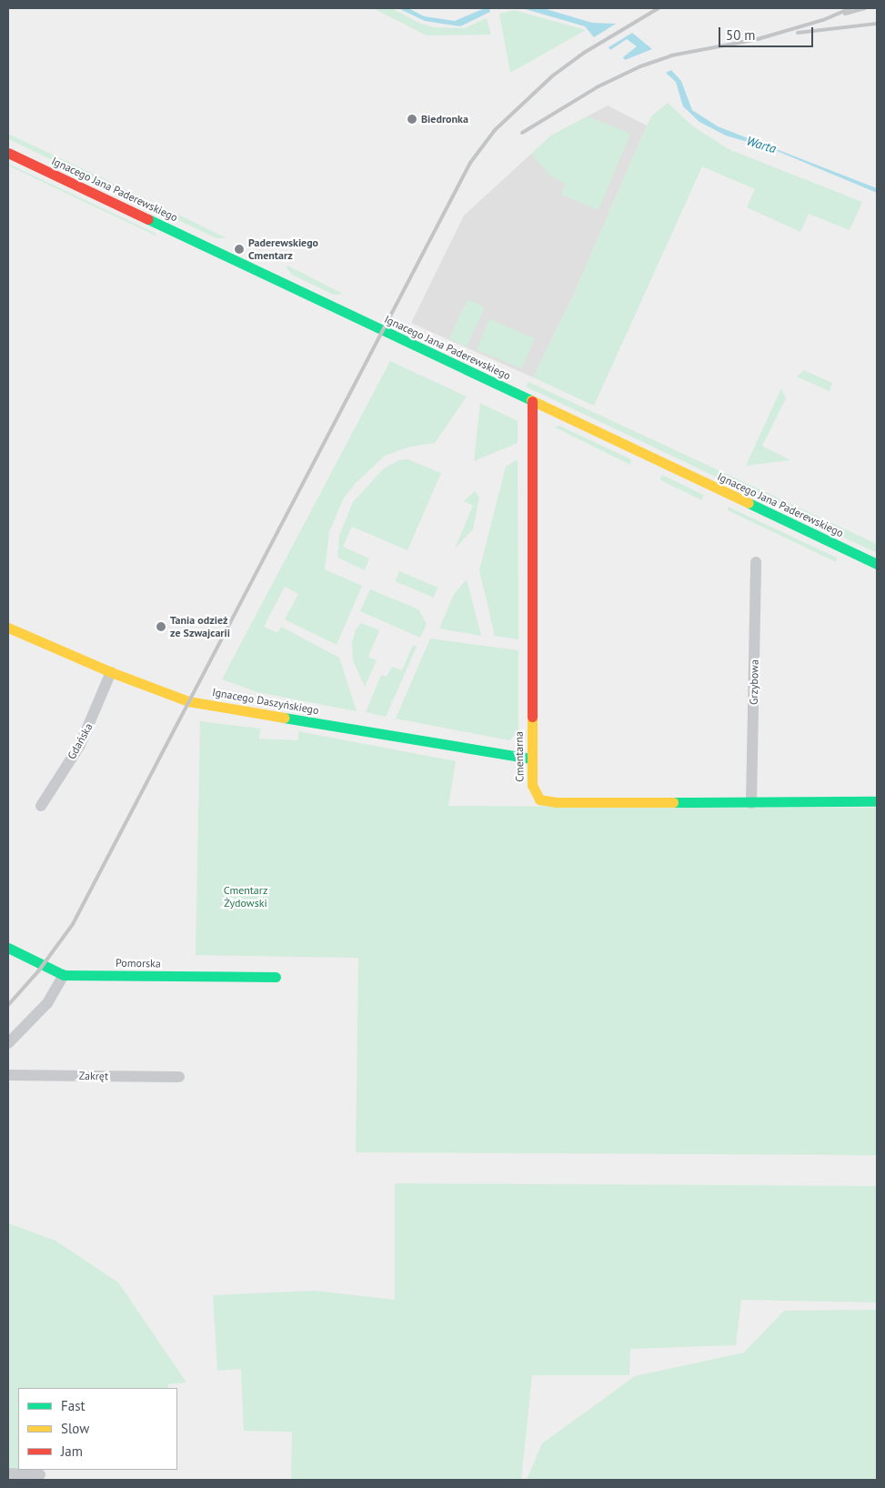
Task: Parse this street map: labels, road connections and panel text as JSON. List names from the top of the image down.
{
  "streets": {
    "street": [
      "Ignacego Jana Paderewskiego",
      "Grzybowa",
      "Ignacego Daszyńskiego",
      "Gdańska",
      "Cmentarna",
      "Pomorska",
      "Zakręt"
    ]
  },
  "crossings": [
    ["Ignacego Jana Paderewskiego", "Cmentarna"],
    ["Grzybowa", "Cmentarna"],
    ["Ignacego Daszyńskiego", "Gdańska"],
    ["Ignacego Daszyńskiego", "Cmentarna"]
  ],
  "water": ["Warta"],
  "parks": ["Cmentarz Żydowski"],
  "places": ["Biedronka", "Paderewskiego Cmentarz", "Tania odzież ze Szwajcarii"],
  "legend": ["Fast", "Slow", "Jam"],
  "scale_bar": "50 m"
}
